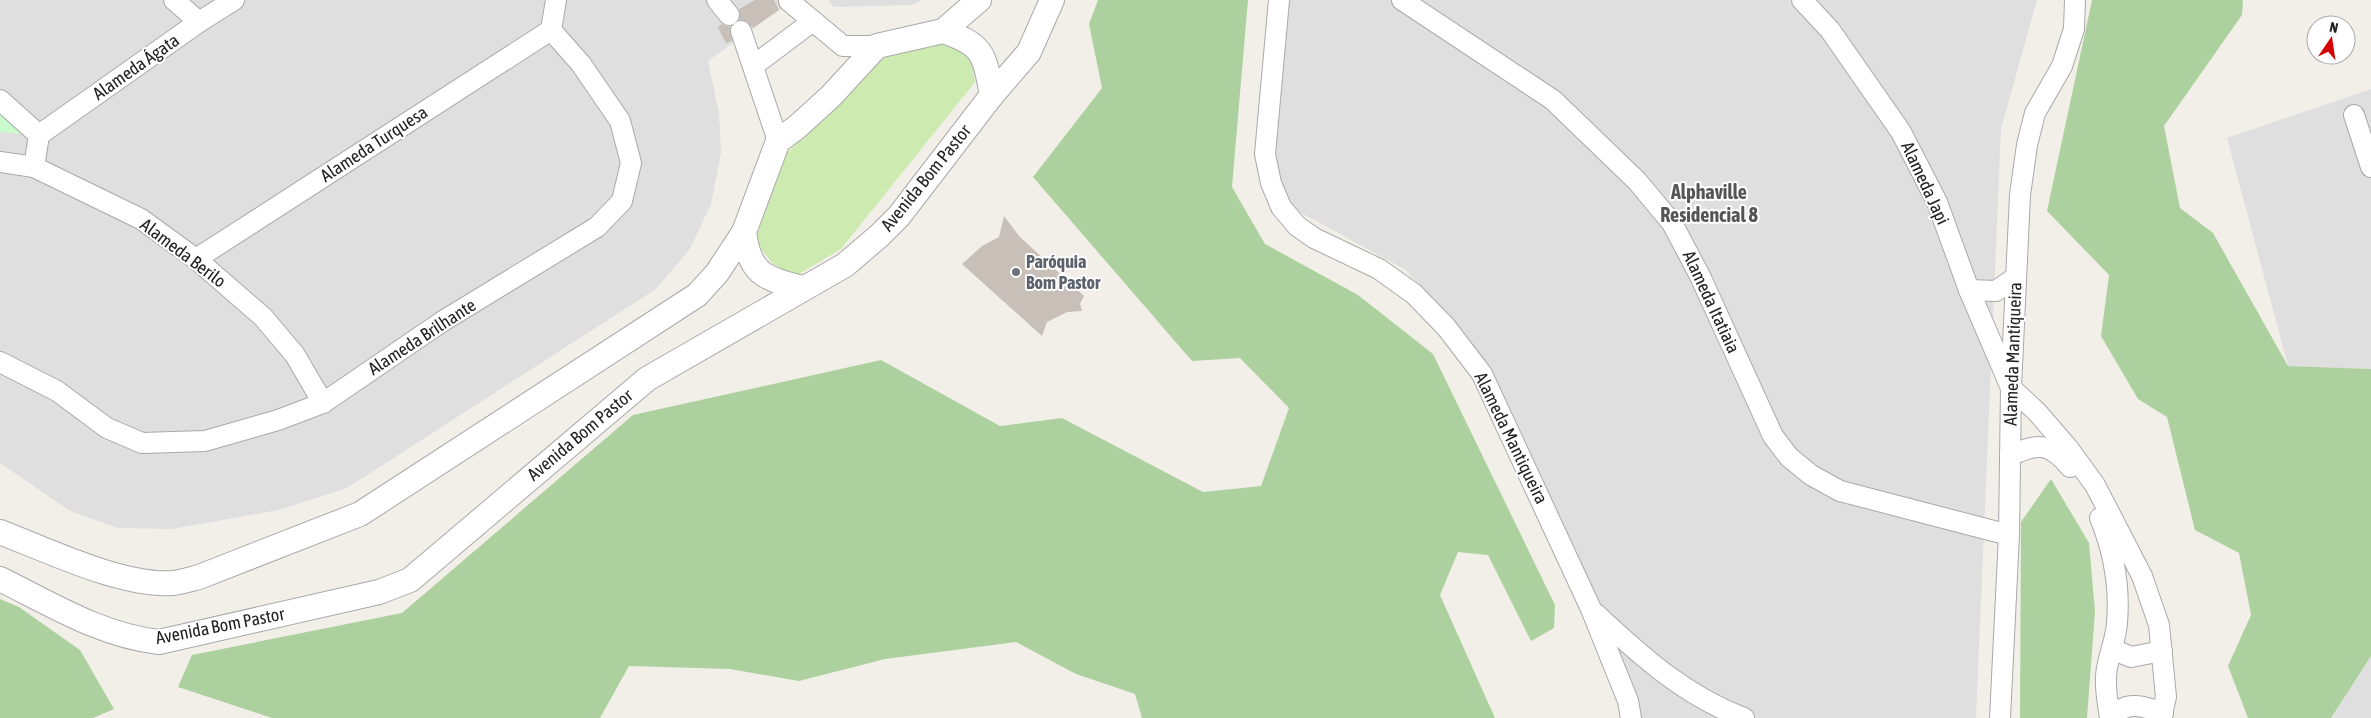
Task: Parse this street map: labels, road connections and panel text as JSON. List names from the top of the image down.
{
  "streets": {
    "street": [
      "Alameda Ágata",
      "Alameda Turquesa",
      "Avenida Bom Pastor",
      "Alameda Japi",
      "Alameda Berilo",
      "Alameda Itatiaia",
      "Alameda Brilhante",
      "Alameda Mantiqueira"
    ]
  },
  "crossings": [
    ["Alameda Turquesa", "Alameda Berilo"],
    ["Alameda Turquesa", "Alameda Brilhante"],
    ["Alameda Japi", "Alameda Mantiqueira"],
    ["Alameda Berilo", "Alameda Brilhante"],
    ["Alameda Itatiaia", "Alameda Mantiqueira"]
  ],
  "districts": ["Alphaville Residencial 8"],
  "places": ["Paróquia Bom Pastor"],
  "north": "top"
}
